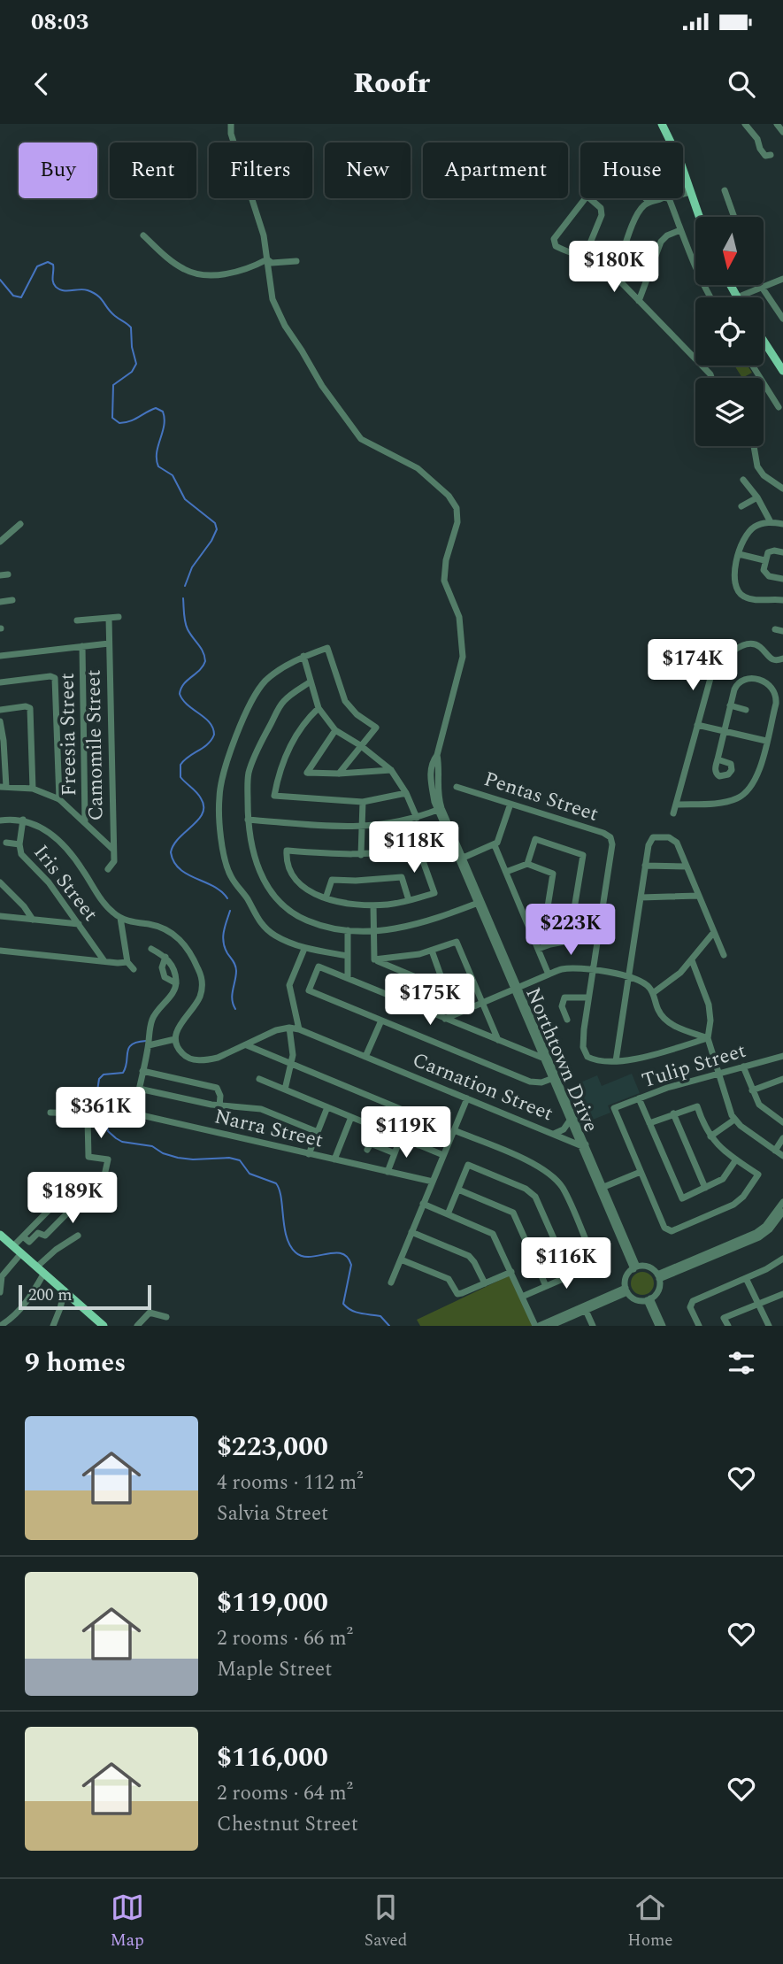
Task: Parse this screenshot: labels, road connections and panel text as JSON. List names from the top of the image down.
{
  "streets": {
    "street": [
      "Freesia Street",
      "Camomile Street",
      "Pentas Street",
      "Iris Street",
      "Northtown Drive",
      "Tulip Street",
      "Carnation Street",
      "Narra Street"
    ]
  },
  "crossings": [
    ["Northtown Drive", "Carnation Street"]
  ],
  "scale_bar": "200 m",
  "north": "bottom",
  "page": {
    "status": "08:03",
    "header": "Roofr",
    "chip": [
      "Buy",
      "Rent",
      "Filters",
      "New",
      "Apartment",
      "House"
    ],
    "price": [
      "$180K",
      "$174K",
      "$118K",
      "$223K",
      "$175K",
      "$361K",
      "$119K",
      "$189K",
      "$116K"
    ],
    "scale": "200 m",
    "heading": "9 homes",
    "list": [
      {
        "name": "$223,000",
        "note": "4 rooms · 112 m² · Salvia Street"
      },
      {
        "name": "$119,000",
        "note": "2 rooms · 66 m² · Maple Street"
      },
      {
        "name": "$116,000",
        "note": "2 rooms · 64 m² · Chestnut Street"
      }
    ],
    "tabs": ["Map", "Saved", "Home"]
  }
}
